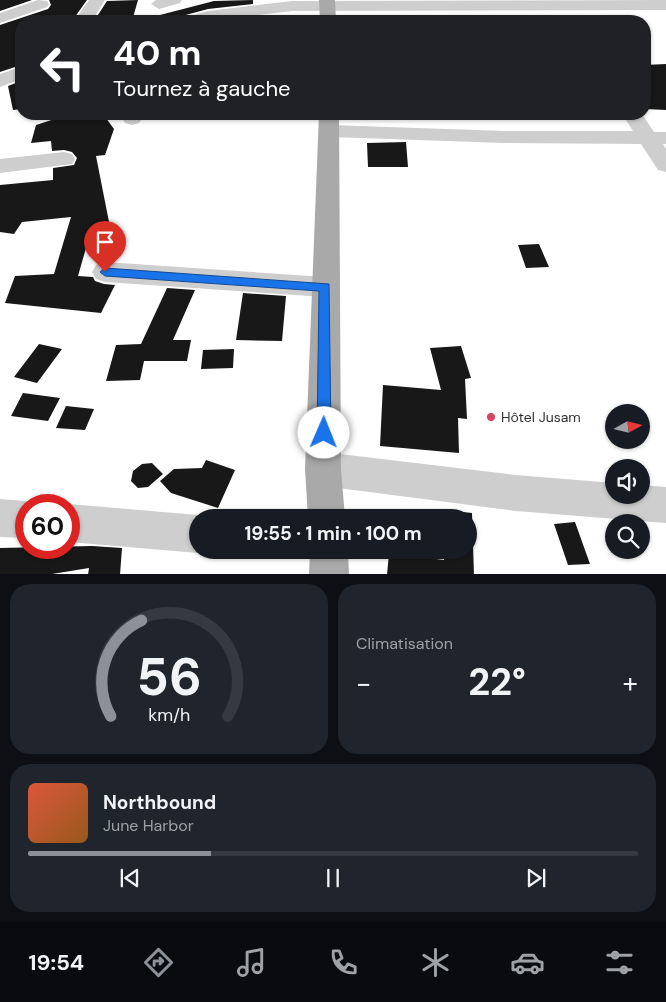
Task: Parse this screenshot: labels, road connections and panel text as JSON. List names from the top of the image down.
{
  "places": ["Hôtel Jusam"],
  "north": "right",
  "page": {
    "turn": ["40 m", "Tournez à gauche"],
    "limit": "60",
    "trip": "19:55 · 1 min · 100 m",
    "tile": "Climatisation",
    "heat": ["−", "22°", "+"],
    "song": ["Northbound", "June Harbor"],
    "tabs": "19:54",
    "gauge": ["56", "km/h"]
  }
}
